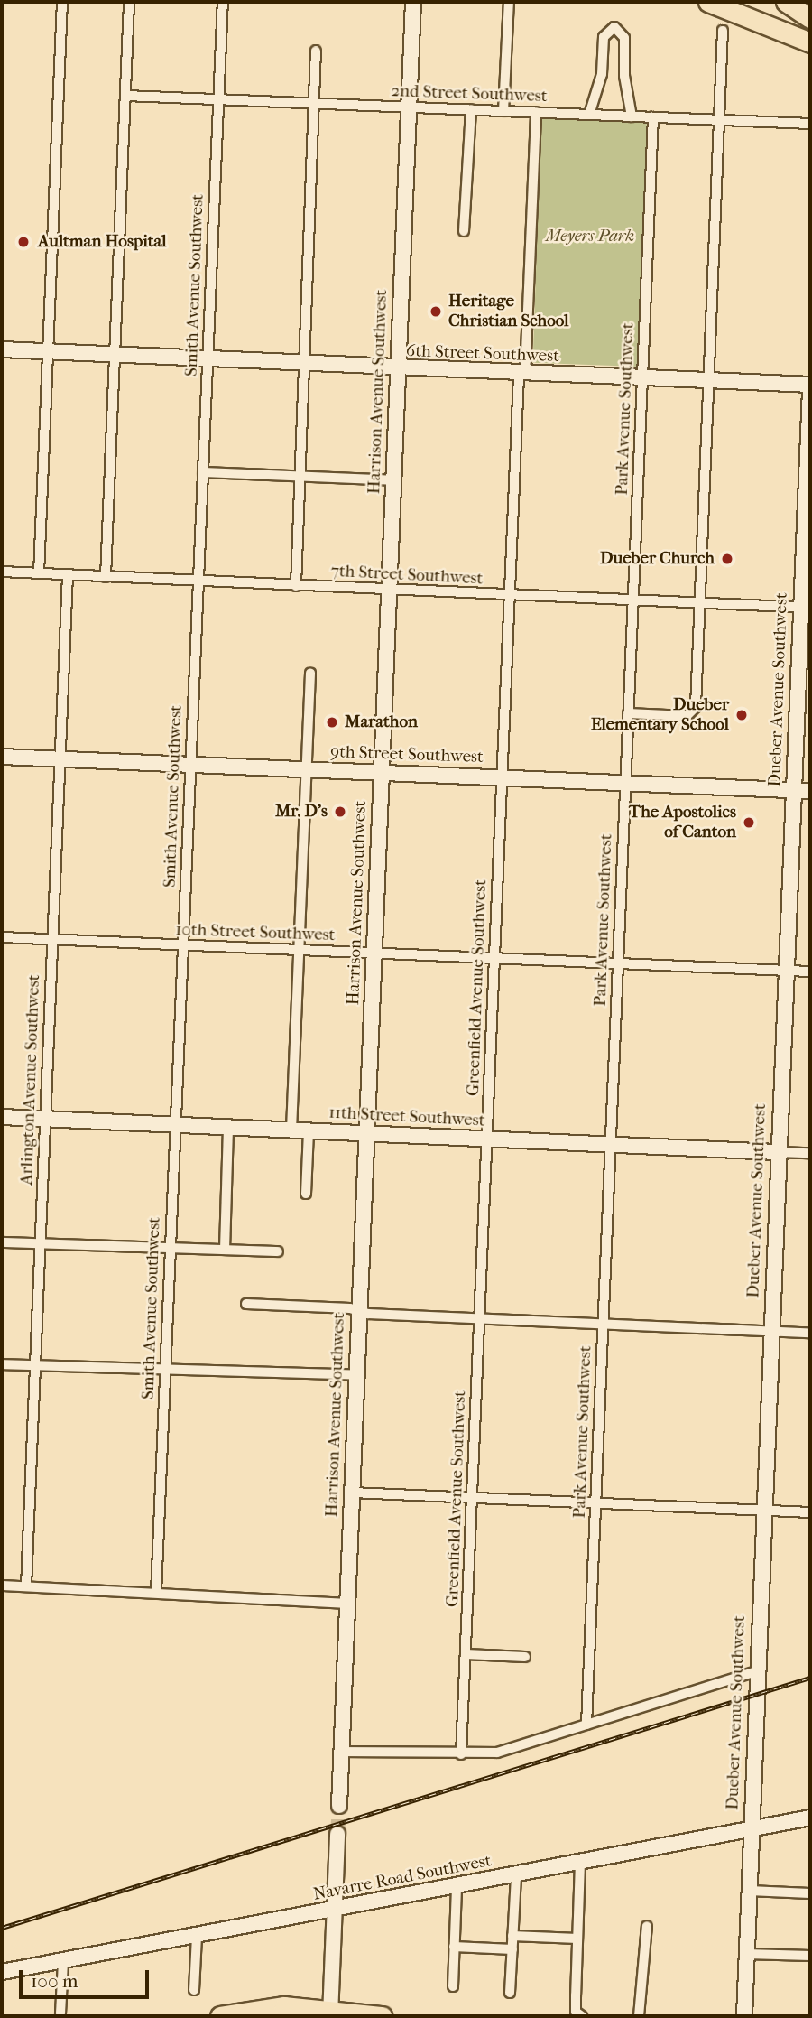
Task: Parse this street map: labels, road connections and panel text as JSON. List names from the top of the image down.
{
  "streets": {
    "street": [
      "2nd Street Southwest",
      "Smith Avenue Southwest",
      "6th Street Southwest",
      "Harrison Avenue Southwest",
      "Park Avenue Southwest",
      "7th Street Southwest",
      "Dueber Avenue Southwest",
      "9th Street Southwest",
      "10th Street Southwest",
      "Greenfield Avenue Southwest",
      "Arlington Avenue Southwest",
      "11th Street Southwest",
      "Navarre Road Southwest"
    ]
  },
  "crossings": [
    ["2nd Street Southwest", "Smith Avenue Southwest"],
    ["2nd Street Southwest", "Harrison Avenue Southwest"],
    ["2nd Street Southwest", "Park Avenue Southwest"],
    ["2nd Street Southwest", "Greenfield Avenue Southwest"],
    ["Smith Avenue Southwest", "6th Street Southwest"],
    ["Smith Avenue Southwest", "7th Street Southwest"],
    ["Smith Avenue Southwest", "9th Street Southwest"],
    ["Smith Avenue Southwest", "10th Street Southwest"],
    ["Smith Avenue Southwest", "11th Street Southwest"],
    ["6th Street Southwest", "Harrison Avenue Southwest"],
    ["6th Street Southwest", "Park Avenue Southwest"],
    ["6th Street Southwest", "Dueber Avenue Southwest"],
    ["6th Street Southwest", "Greenfield Avenue Southwest"],
    ["Harrison Avenue Southwest", "7th Street Southwest"],
    ["Harrison Avenue Southwest", "9th Street Southwest"],
    ["Harrison Avenue Southwest", "10th Street Southwest"],
    ["Harrison Avenue Southwest", "11th Street Southwest"],
    ["Park Avenue Southwest", "7th Street Southwest"],
    ["Park Avenue Southwest", "9th Street Southwest"],
    ["Park Avenue Southwest", "10th Street Southwest"],
    ["Park Avenue Southwest", "11th Street Southwest"],
    ["7th Street Southwest", "Dueber Avenue Southwest"],
    ["7th Street Southwest", "Greenfield Avenue Southwest"],
    ["7th Street Southwest", "Arlington Avenue Southwest"],
    ["Dueber Avenue Southwest", "9th Street Southwest"],
    ["Dueber Avenue Southwest", "10th Street Southwest"],
    ["Dueber Avenue Southwest", "11th Street Southwest"],
    ["Dueber Avenue Southwest", "Navarre Road Southwest"],
    ["9th Street Southwest", "Greenfield Avenue Southwest"],
    ["9th Street Southwest", "Arlington Avenue Southwest"],
    ["10th Street Southwest", "Greenfield Avenue Southwest"],
    ["10th Street Southwest", "Arlington Avenue Southwest"],
    ["Greenfield Avenue Southwest", "11th Street Southwest"],
    ["Arlington Avenue Southwest", "11th Street Southwest"]
  ],
  "parks": ["Meyers Park"],
  "places": [
    "Aultman Hospital",
    "Heritage Christian School",
    "Dueber Church",
    "Dueber Elementary School",
    "Marathon",
    "Mr. D's",
    "The Apostolics of Canton"
  ],
  "scale_bar": "100 m"
}
